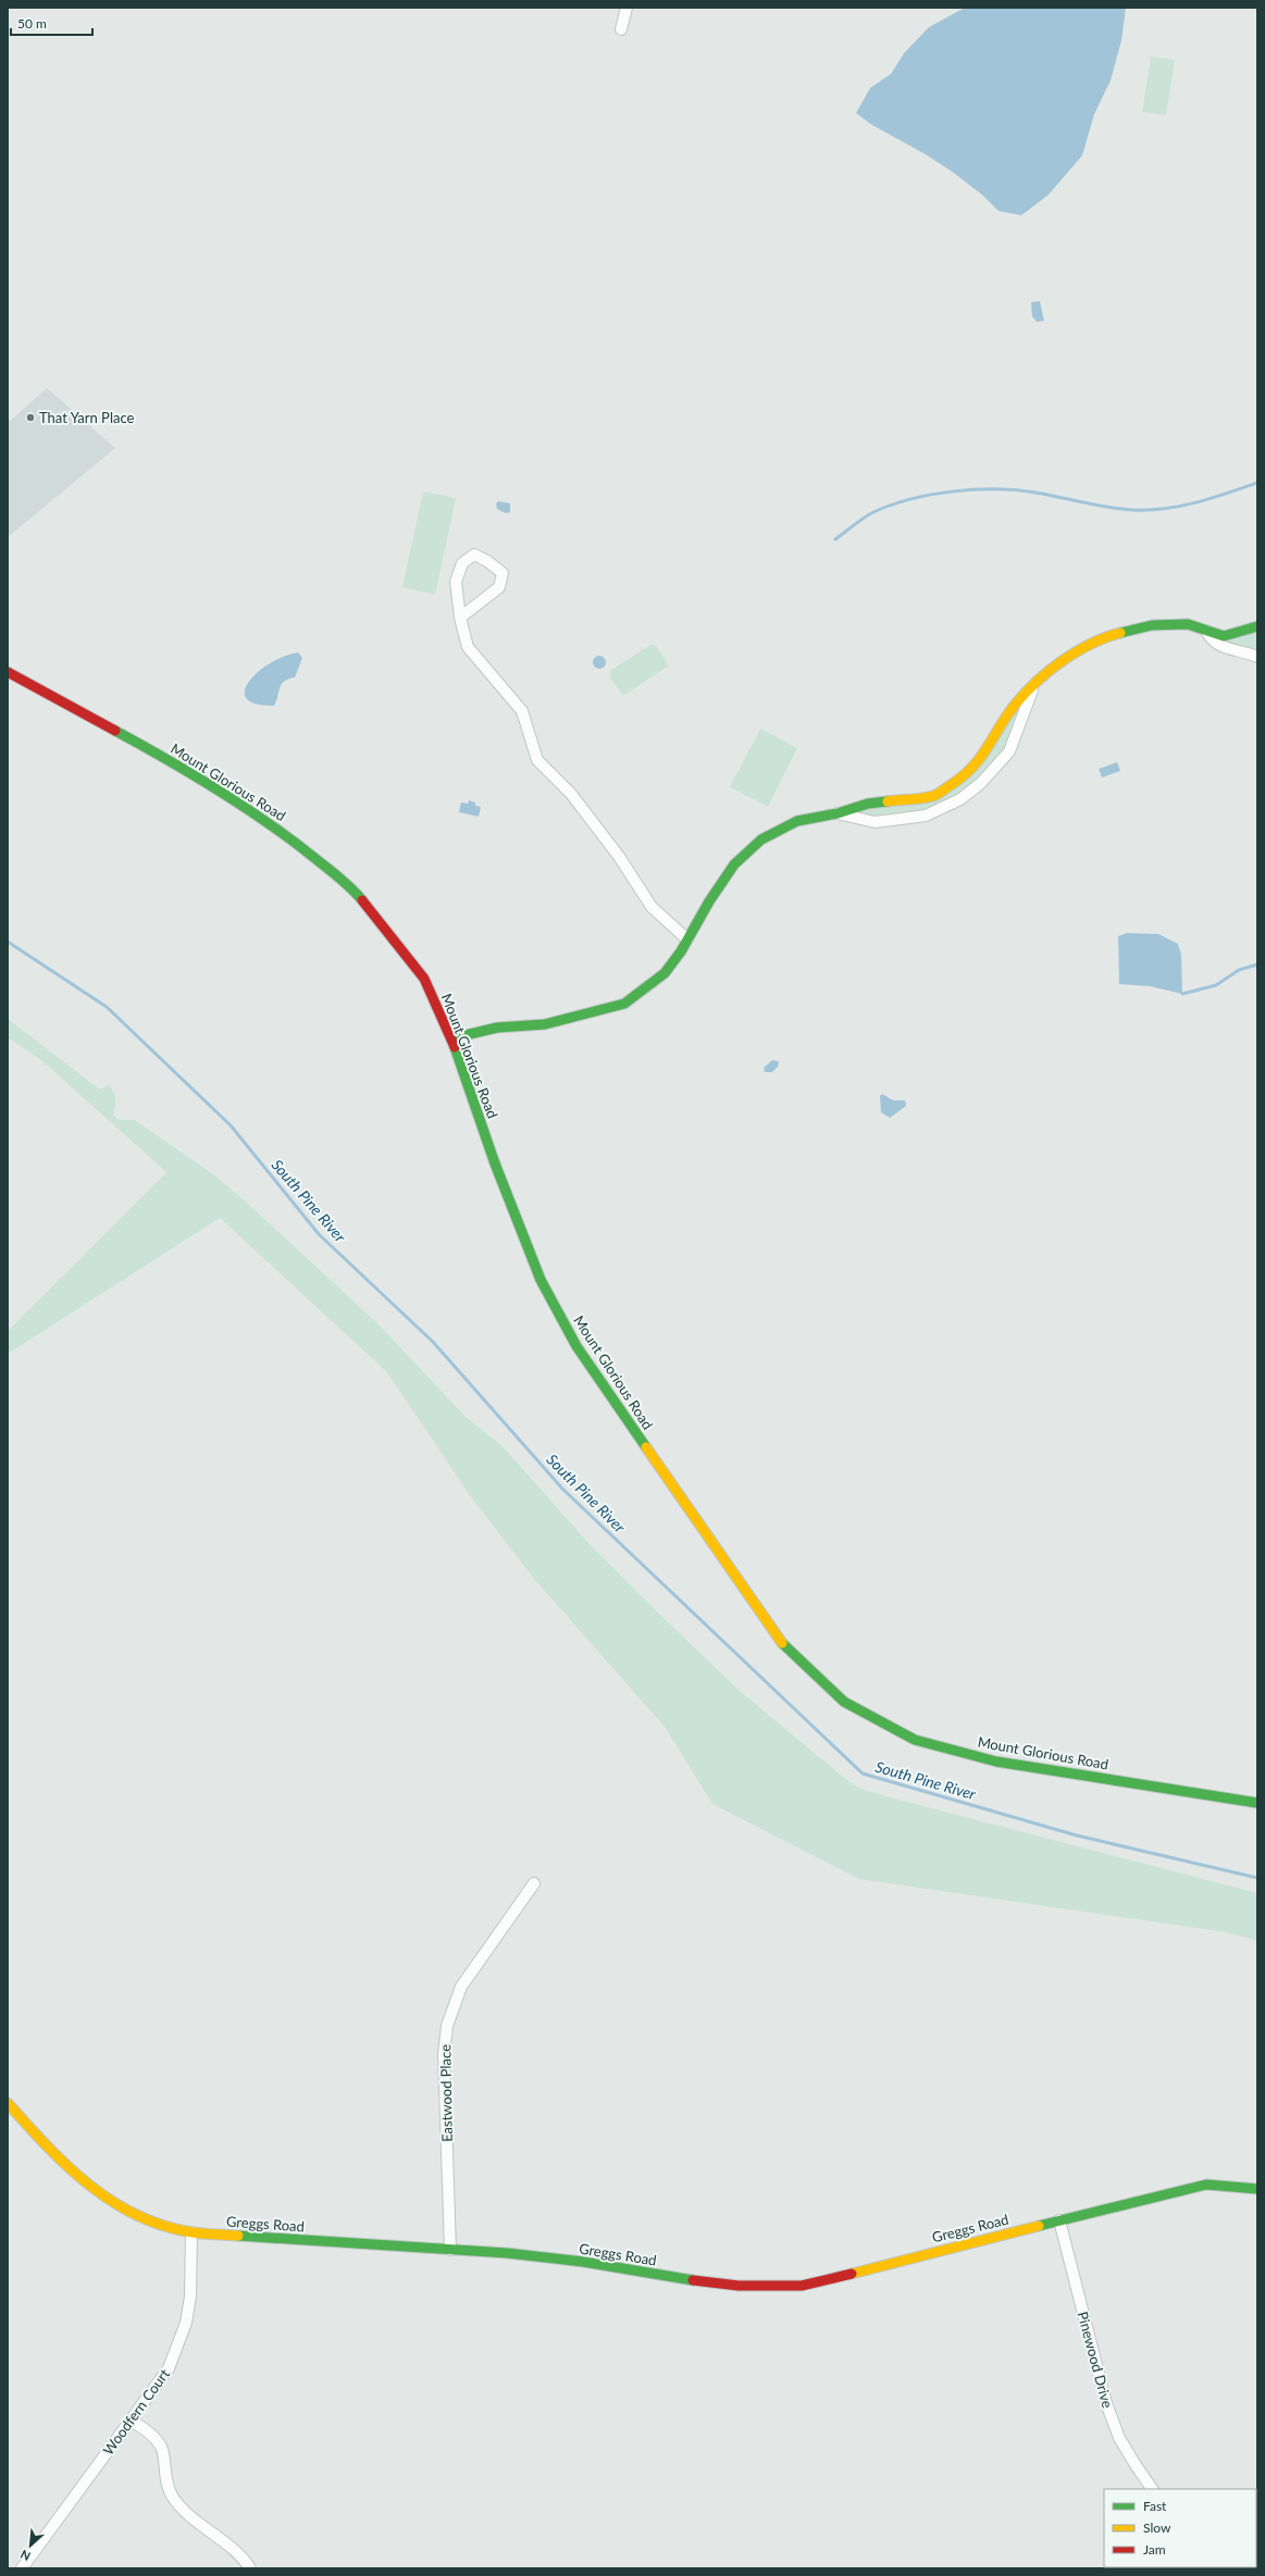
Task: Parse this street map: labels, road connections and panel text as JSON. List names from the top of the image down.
{
  "streets": {
    "street": [
      "Mount Glorious Road",
      "Eastwood Place",
      "Greggs Road",
      "Pinewood Drive",
      "Woodfern Court"
    ]
  },
  "crossings": [
    ["Eastwood Place", "Greggs Road"],
    ["Greggs Road", "Pinewood Drive"],
    ["Greggs Road", "Woodfern Court"]
  ],
  "water": ["South Pine River"],
  "places": ["That Yarn Place"],
  "legend": ["Fast", "Slow", "Jam"],
  "scale_bar": "50 m",
  "north": "bottom left"
}
